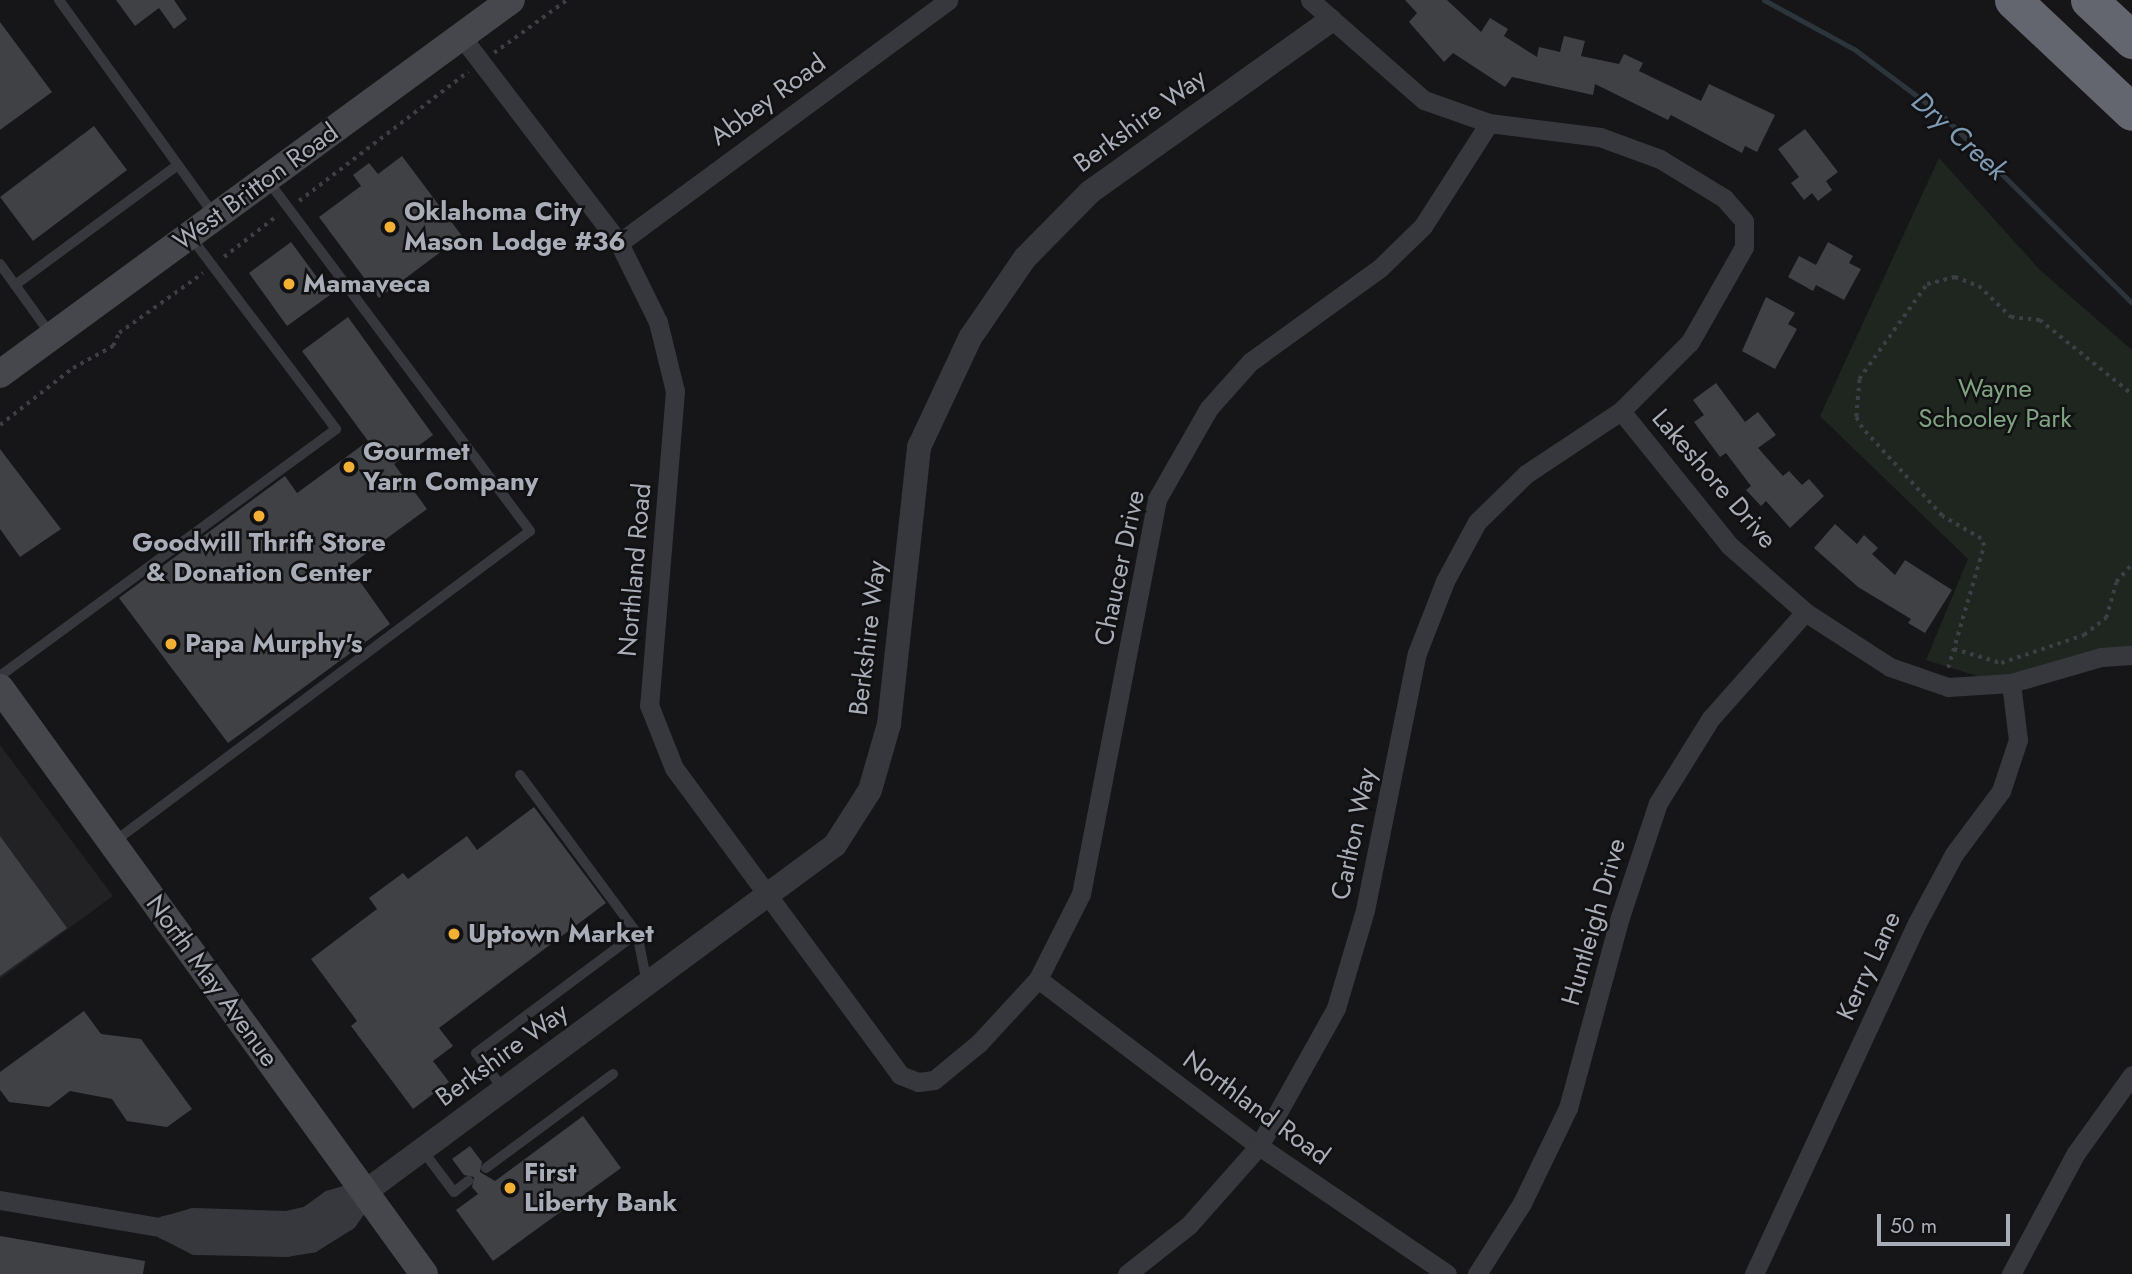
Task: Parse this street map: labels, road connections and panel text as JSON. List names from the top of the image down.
{
  "streets": {
    "main road": ["West Britton Road", "North May Avenue"],
    "street": [
      "Abbey Road",
      "Berkshire Way",
      "Lakeshore Drive",
      "Chaucer Drive",
      "Northland Road",
      "Carlton Way",
      "Huntleigh Drive",
      "Kerry Lane"
    ]
  },
  "crossings": [
    ["Abbey Road", "Northland Road"],
    ["Berkshire Way", "Lakeshore Drive"],
    ["Berkshire Way", "Northland Road"],
    ["Berkshire Way", "North May Avenue"],
    ["West Britton Road", "Northland Road"],
    ["Lakeshore Drive", "Chaucer Drive"],
    ["Lakeshore Drive", "Carlton Way"],
    ["Lakeshore Drive", "Huntleigh Drive"],
    ["Lakeshore Drive", "Kerry Lane"],
    ["Chaucer Drive", "Northland Road"],
    ["Northland Road", "Carlton Way"]
  ],
  "water": ["Dry Creek"],
  "parks": ["Wayne Schooley Park"],
  "places": [
    "Oklahoma City Mason Lodge #36",
    "Mamaveca",
    "Gourmet Yarn Company",
    "Goodwill Thrift Store & Donation Center",
    "Papa Murphy's",
    "Uptown Market",
    "First Liberty Bank"
  ],
  "scale_bar": "50 m"
}
